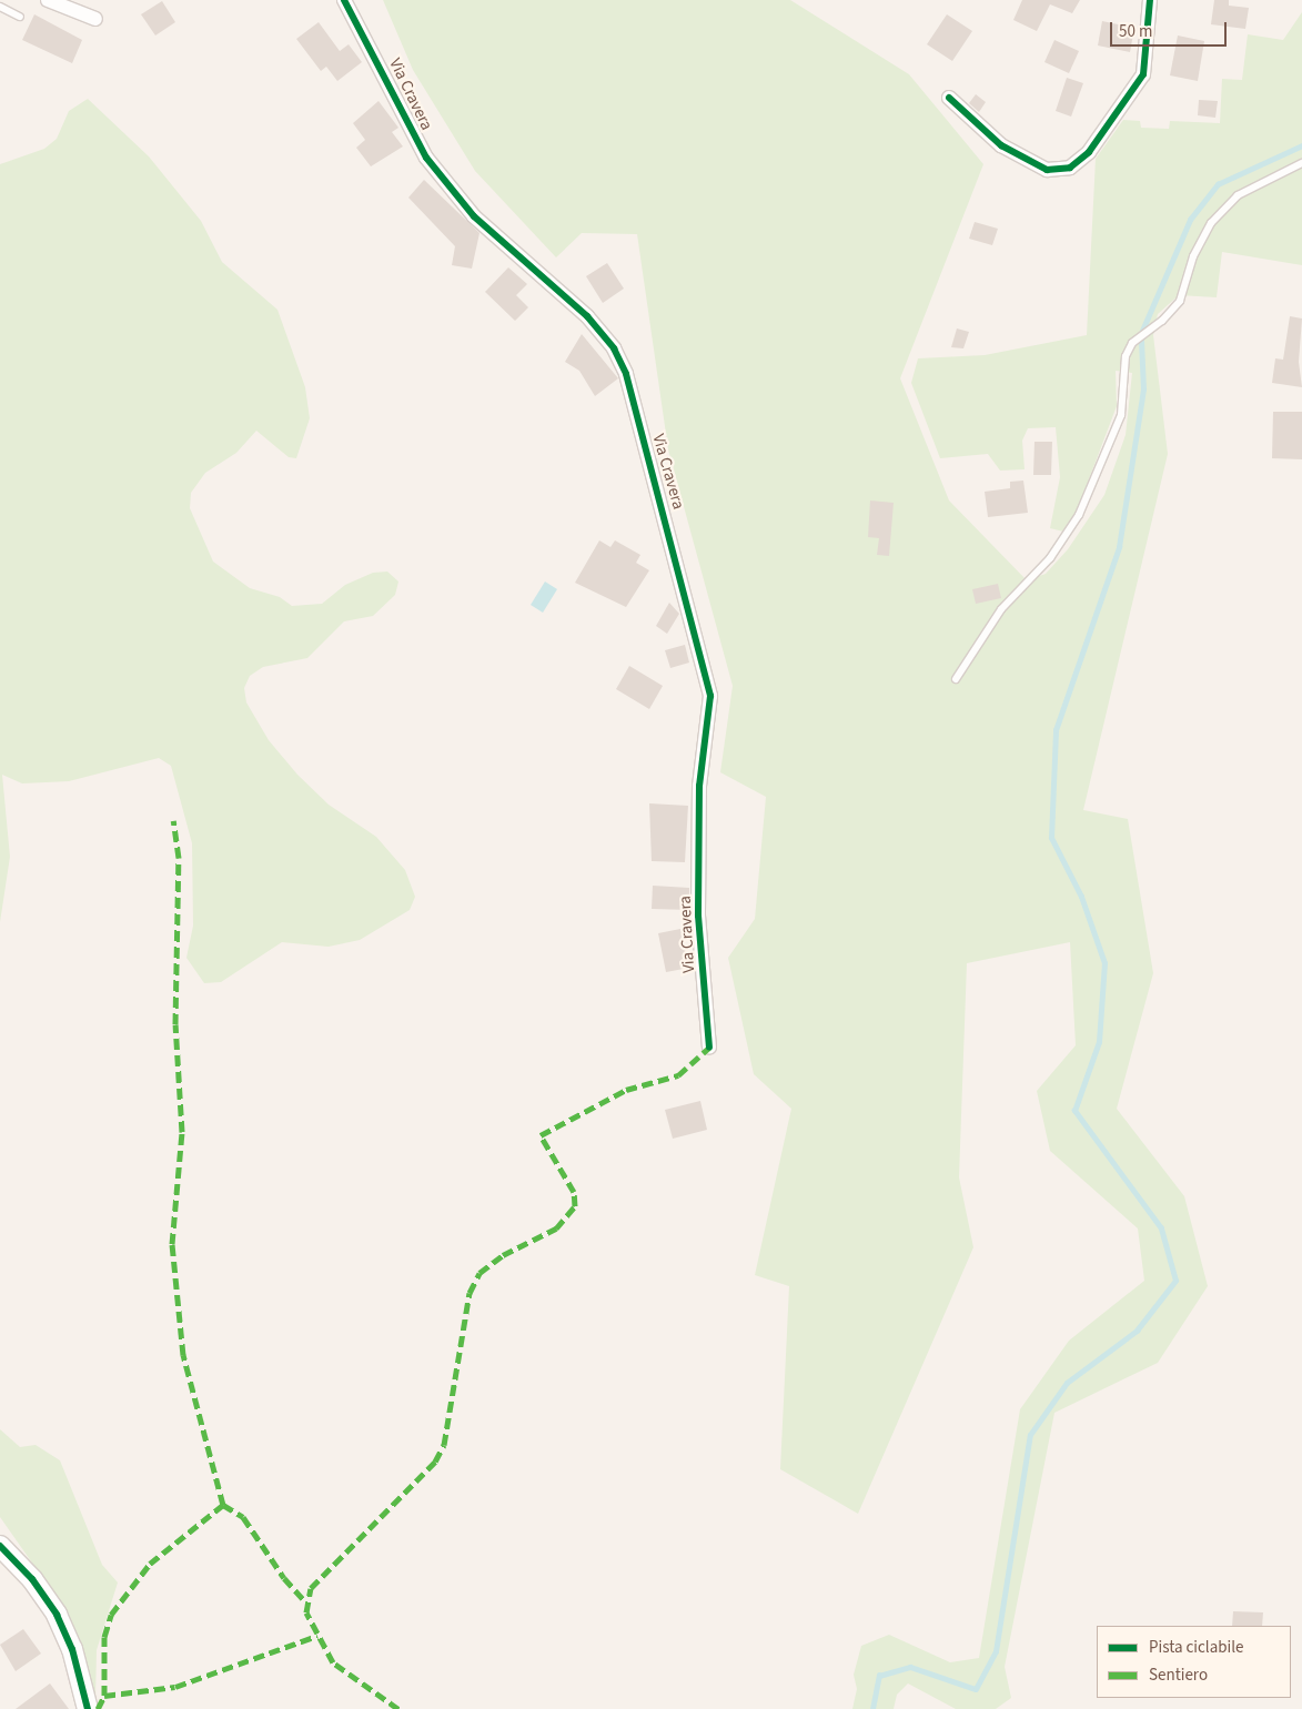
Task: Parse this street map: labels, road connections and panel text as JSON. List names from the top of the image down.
{
  "streets": {
    "street": ["Via Cravera"]
  },
  "legend": ["Pista ciclabile", "Sentiero"],
  "scale_bar": "50 m"
}
